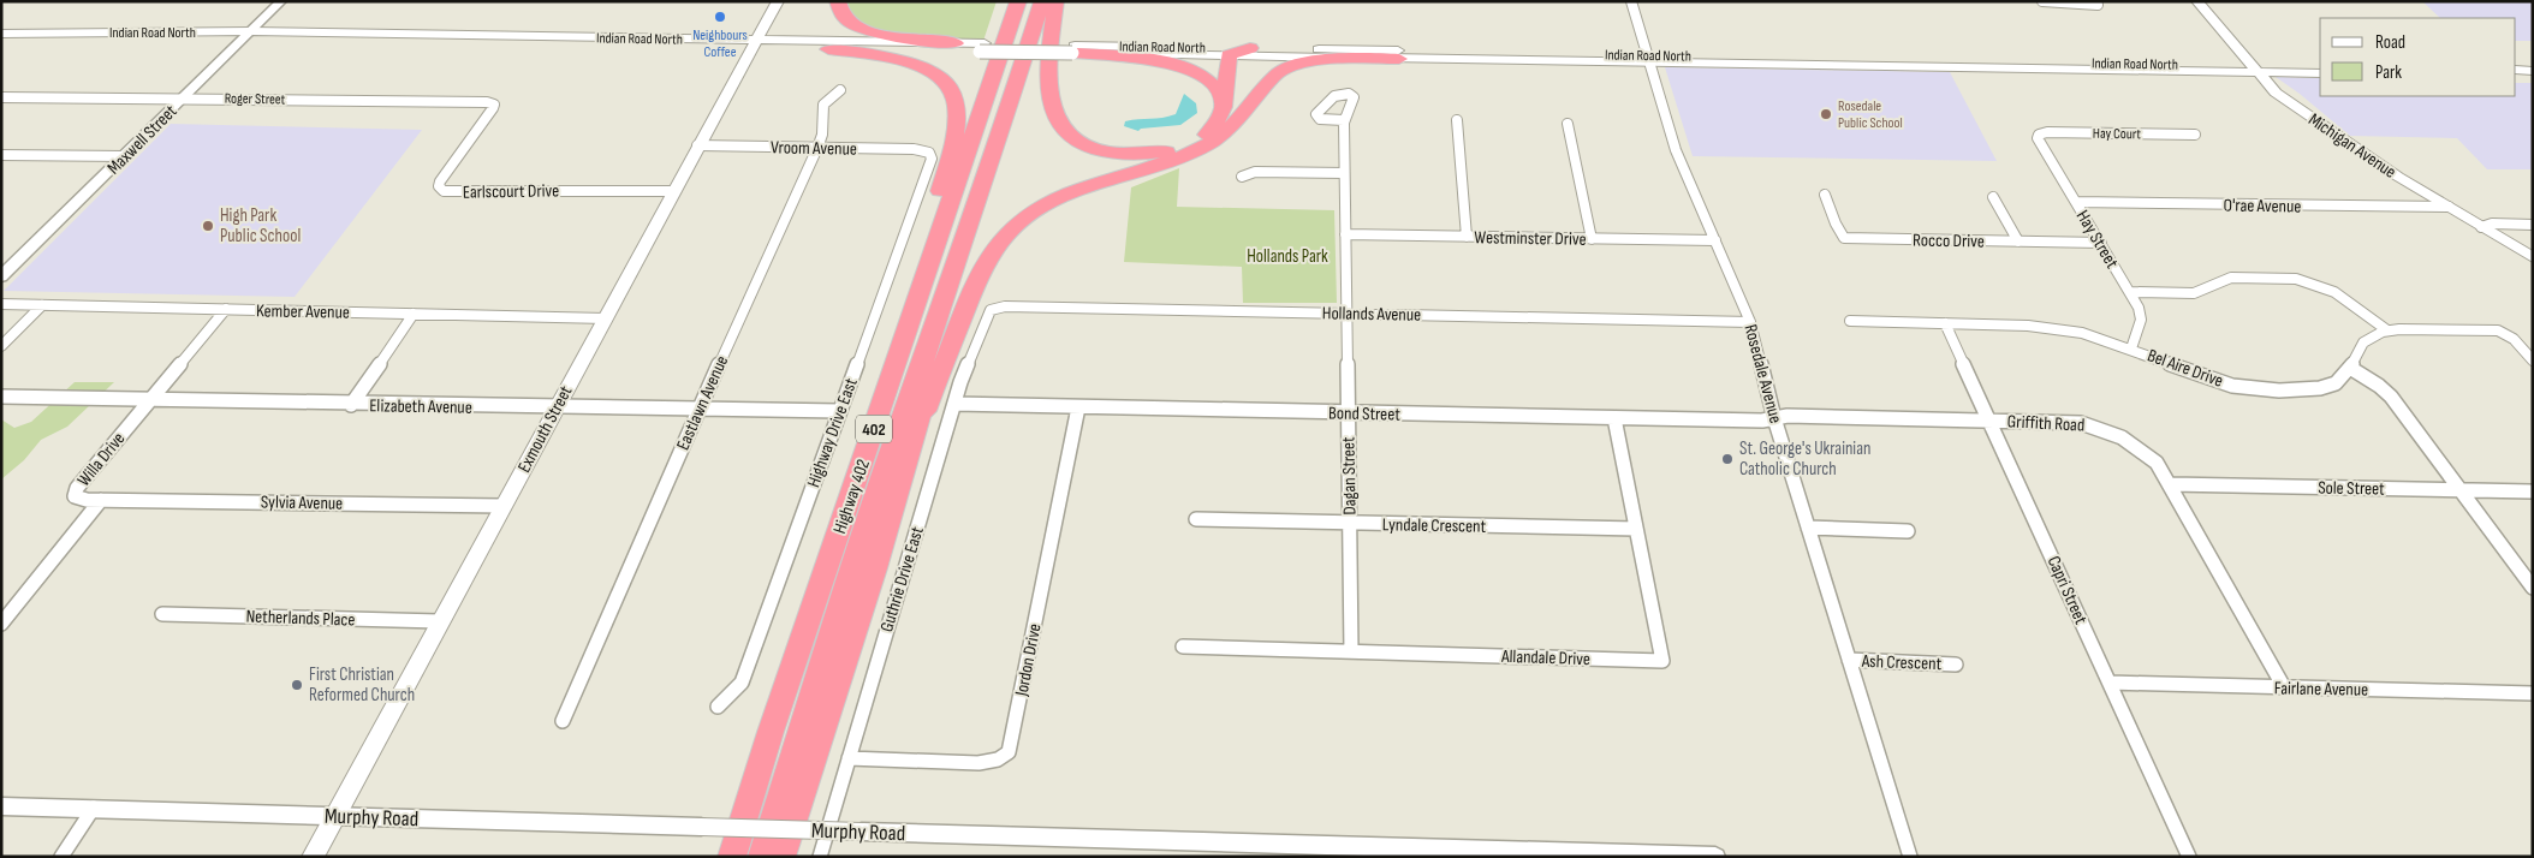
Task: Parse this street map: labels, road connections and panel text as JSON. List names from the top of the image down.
{
  "streets": {
    "highway": ["402", "Highway 402"],
    "main road": ["Indian Road North", "Michigan Avenue", "Exmouth Street"],
    "street": [
      "Roger Street",
      "Hay Court",
      "Maxwell Street",
      "Vroom Avenue",
      "Earlscourt Drive",
      "O'rae Avenue",
      "Westminster Drive",
      "Hay Street",
      "Rocco Drive",
      "Kember Avenue",
      "Hollands Avenue",
      "Bel Aire Drive",
      "Rosedale Avenue",
      "Eastlawn Avenue",
      "Elizabeth Avenue",
      "Bond Street",
      "Griffith Road",
      "Highway Drive East",
      "Willa Drive",
      "Dagan Street",
      "Sole Street",
      "Sylvia Avenue",
      "Lyndale Crescent",
      "Guthrie Drive East",
      "Capri Street",
      "Netherlands Place",
      "Allandale Drive",
      "Jordon Drive",
      "Ash Crescent",
      "Fairlane Avenue",
      "Murphy Road"
    ]
  },
  "crossings": [
    ["Indian Road North", "Maxwell Street"],
    ["Indian Road North", "Michigan Avenue"],
    ["Indian Road North", "Rosedale Avenue"],
    ["Indian Road North", "Exmouth Street"],
    ["Roger Street", "Maxwell Street"],
    ["Roger Street", "Earlscourt Drive"],
    ["Hay Court", "Hay Street"],
    ["Michigan Avenue", "O'rae Avenue"],
    ["Vroom Avenue", "Eastlawn Avenue"],
    ["Vroom Avenue", "Exmouth Street"],
    ["Vroom Avenue", "Highway Drive East"],
    ["Earlscourt Drive", "Exmouth Street"],
    ["O'rae Avenue", "Hay Street"],
    ["Westminster Drive", "Rosedale Avenue"],
    ["Westminster Drive", "Dagan Street"],
    ["Hay Street", "Rocco Drive"],
    ["Hay Street", "Bel Aire Drive"],
    ["Kember Avenue", "Exmouth Street"],
    ["Kember Avenue", "Willa Drive"],
    ["Hollands Avenue", "Rosedale Avenue"],
    ["Hollands Avenue", "Dagan Street"],
    ["Hollands Avenue", "Guthrie Drive East"],
    ["Bel Aire Drive", "Capri Street"],
    ["Rosedale Avenue", "Bond Street"],
    ["Rosedale Avenue", "Griffith Road"],
    ["Rosedale Avenue", "Ash Crescent"],
    ["Eastlawn Avenue", "Elizabeth Avenue"],
    ["Elizabeth Avenue", "Exmouth Street"],
    ["Elizabeth Avenue", "Highway Drive East"],
    ["Elizabeth Avenue", "Willa Drive"],
    ["Bond Street", "Griffith Road"],
    ["Bond Street", "Dagan Street"],
    ["Bond Street", "Guthrie Drive East"],
    ["Bond Street", "Allandale Drive"],
    ["Bond Street", "Jordon Drive"],
    ["Griffith Road", "Sole Street"],
    ["Griffith Road", "Capri Street"],
    ["Griffith Road", "Fairlane Avenue"],
    ["Exmouth Street", "Sylvia Avenue"],
    ["Exmouth Street", "Netherlands Place"],
    ["Exmouth Street", "Murphy Road"],
    ["Willa Drive", "Sylvia Avenue"],
    ["Dagan Street", "Lyndale Crescent"],
    ["Dagan Street", "Allandale Drive"],
    ["Lyndale Crescent", "Allandale Drive"],
    ["Guthrie Drive East", "Jordon Drive"],
    ["Capri Street", "Fairlane Avenue"]
  ],
  "parks": ["Hollands Park"],
  "places": [
    "Neighbours Coffee",
    "Rosedale Public School",
    "High Park Public School",
    "St. George's Ukrainian Catholic Church",
    "First Christian Reformed Church"
  ],
  "legend": ["Road", "Park"]
}
